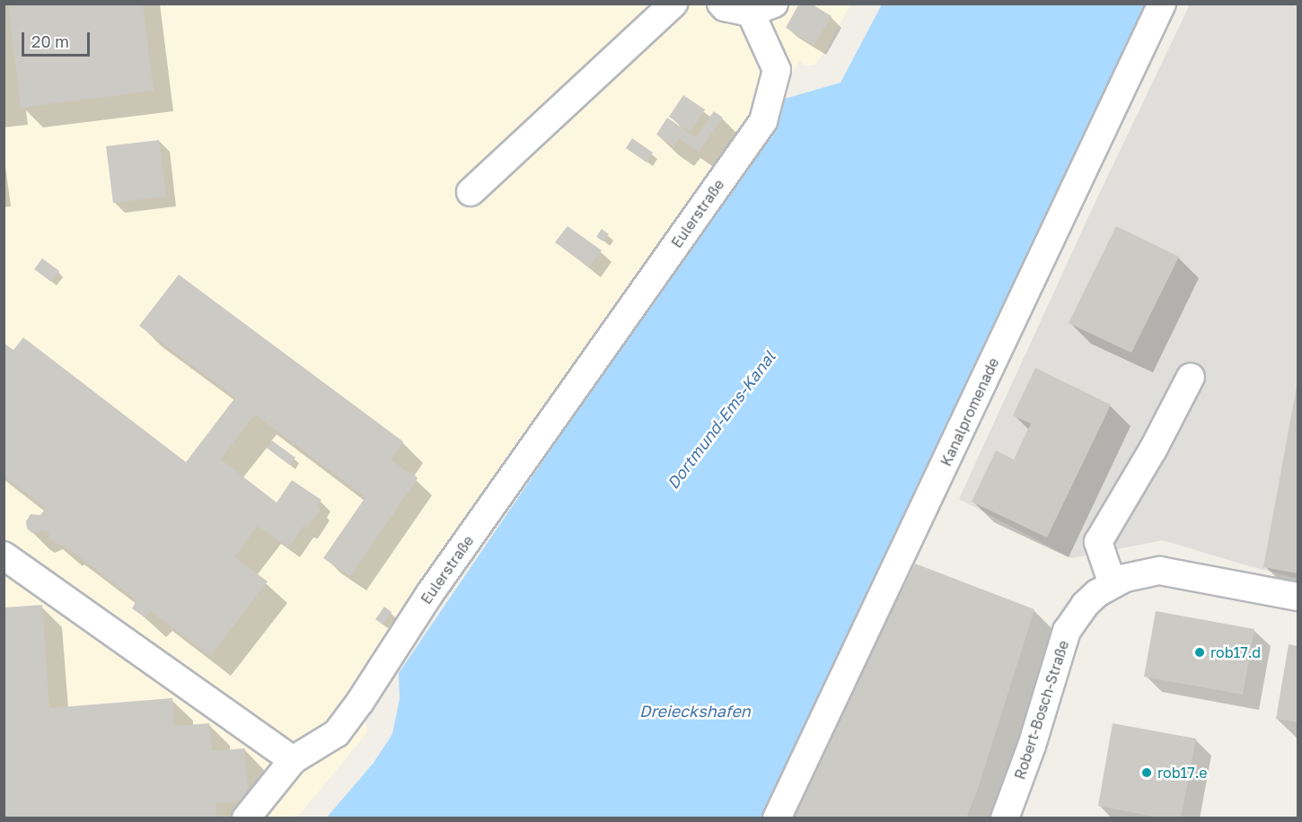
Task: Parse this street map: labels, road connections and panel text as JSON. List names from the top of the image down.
{
  "streets": {
    "street": ["Eulerstraße", "Kanalpromenade", "Robert-Bosch-Straße"]
  },
  "water": ["Dortmund-Ems-Kanal", "Dreieckshafen"],
  "places": ["rob17.d", "rob17.e"],
  "scale_bar": "20 m"
}
